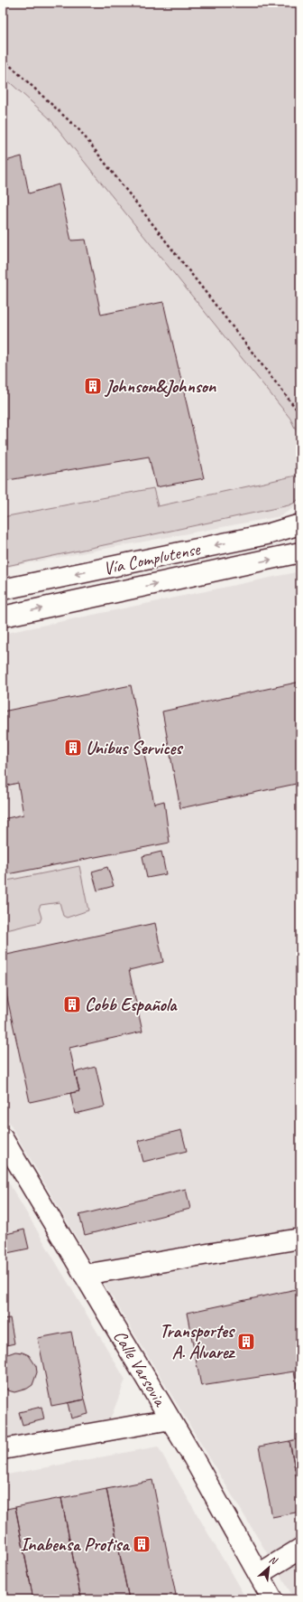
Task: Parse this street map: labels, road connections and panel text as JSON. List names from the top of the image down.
{
  "streets": {
    "street": ["Vía Complutense", "Calle Varsovia"]
  },
  "places": {
    "building": [
      "Johnson&Johnson",
      "Unibus Services",
      "Cobb Española",
      "Transportes A. Álvarez",
      "Inabensa Protisa"
    ]
  },
  "north": "top right"
}
